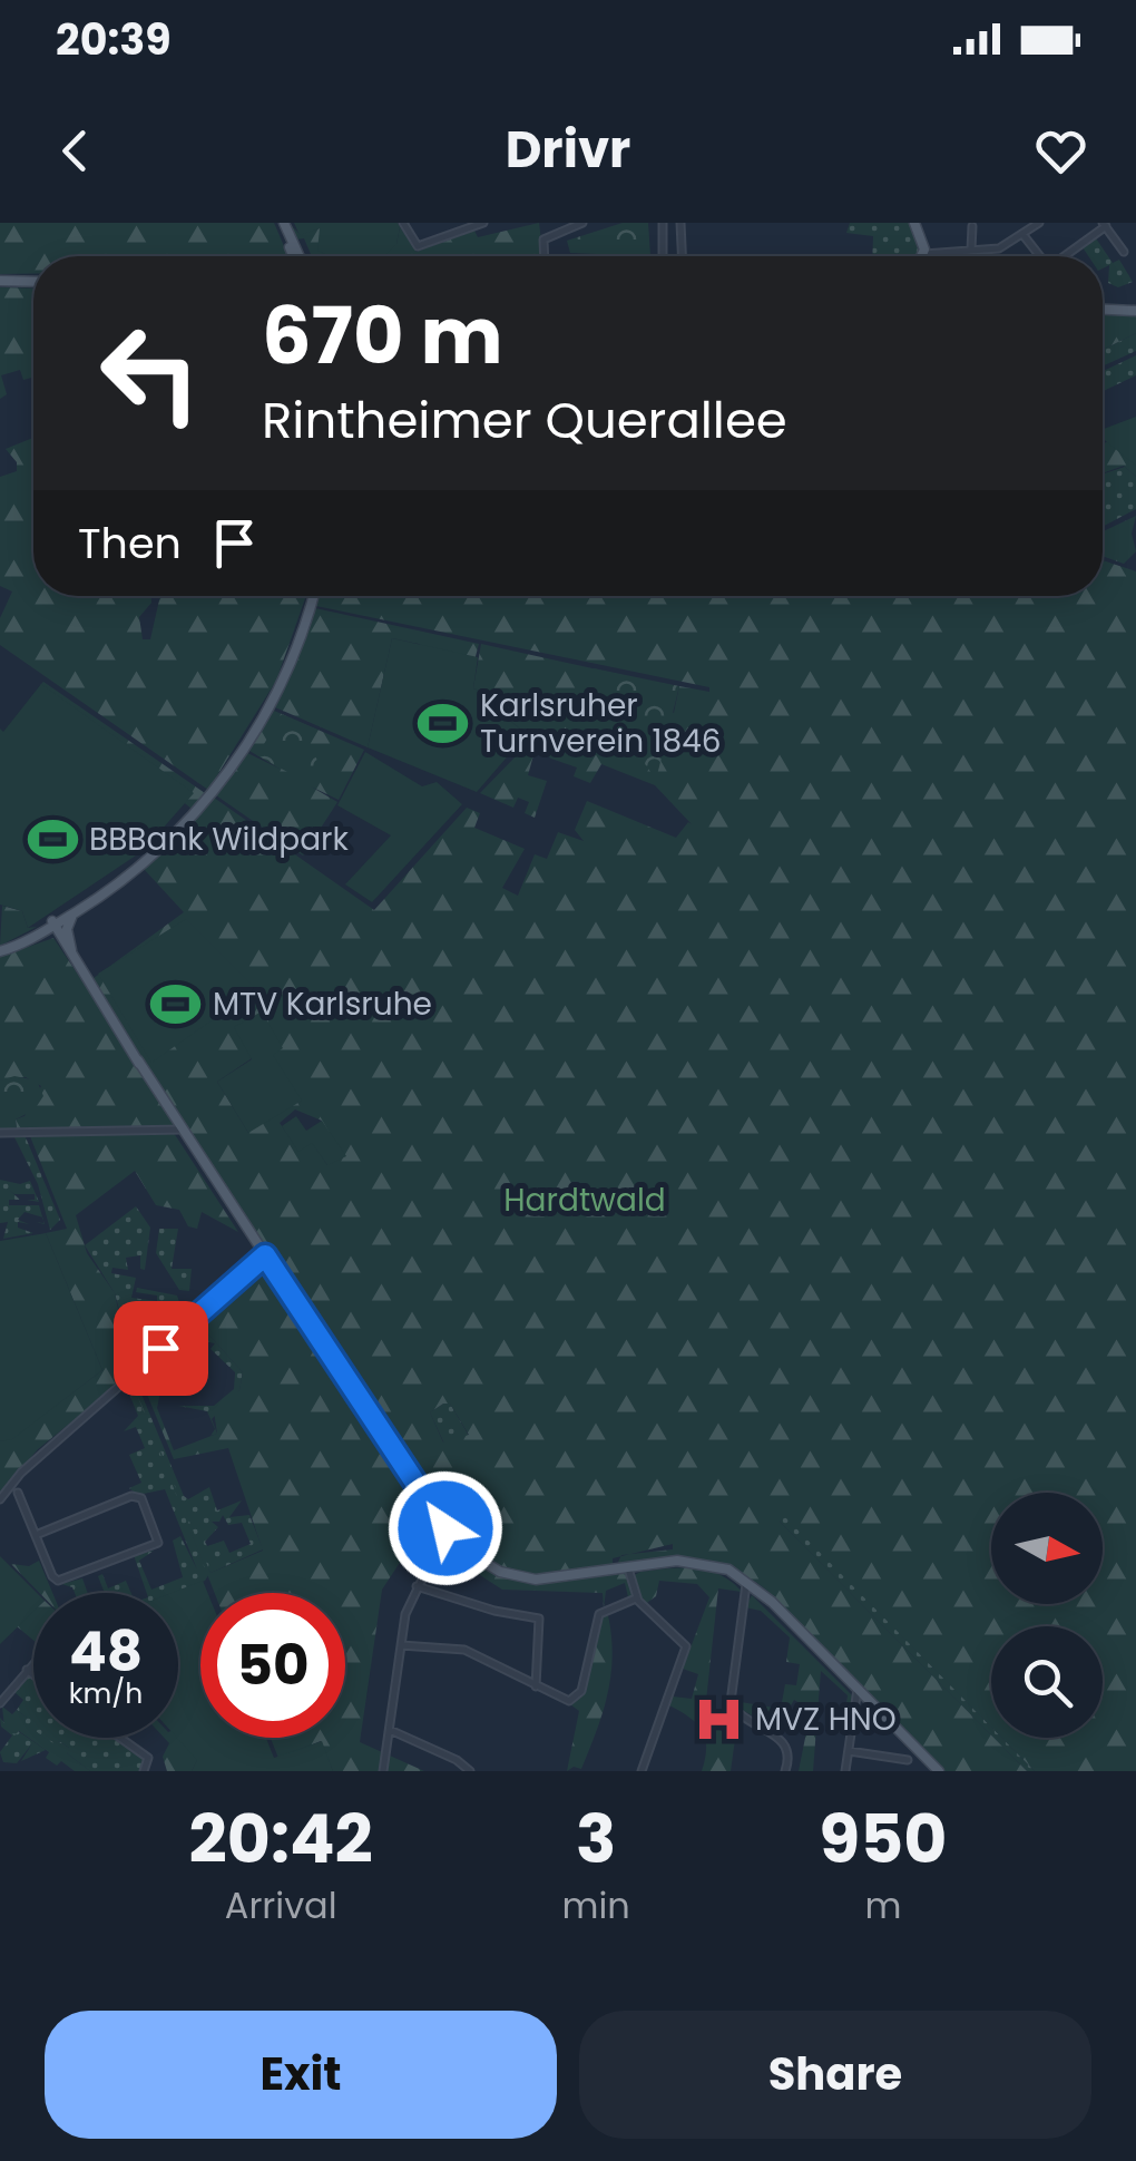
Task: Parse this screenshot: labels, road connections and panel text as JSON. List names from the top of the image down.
{
  "parks": ["Hardtwald"],
  "places": {
    "sports": ["Karlsruher Turnverein 1846", "BBBank Wildpark", "MTV Karlsruhe"],
    "hospital": ["MVZ HNO"]
  },
  "north": "right",
  "page": {
    "status": "20:39",
    "header": "Drivr",
    "turn": ["670 m", "Rintheimer Querallee"],
    "then": "Then",
    "speed": "48 km/h",
    "limit": "50",
    "eta": [
      "20:42",
      "Arrival",
      "3",
      "min",
      "950",
      "m"
    ],
    "buttons": ["Exit", "Share"]
  }
}
